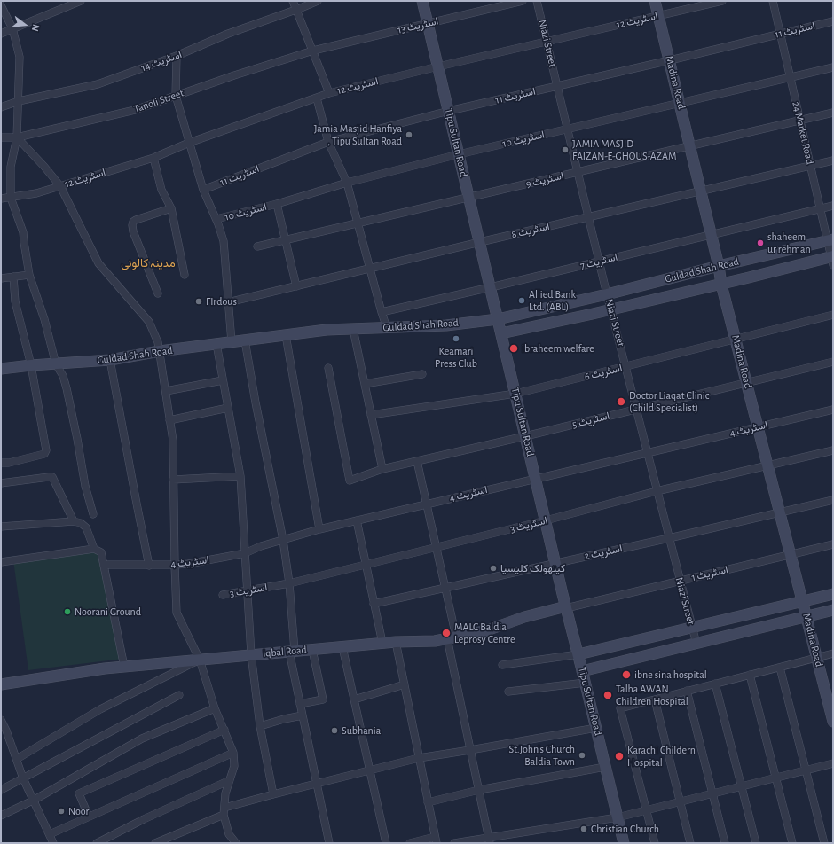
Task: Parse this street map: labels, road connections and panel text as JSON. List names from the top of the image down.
{
  "streets": {
    "street": [
      "اسٹریٹ 12",
      "اسٹریٹ 13",
      "اسٹریٹ 11",
      "Niazi Street",
      "اسٹریٹ 14",
      "Madina Road",
      "Tanoli Street",
      "24 Market Road",
      "اسٹریٹ 10",
      "Tipu Sultan Road",
      "اسٹریٹ 9",
      "اسٹریٹ 8",
      "اسٹریٹ 7",
      "Guldad Shah Road",
      "اسٹریٹ 6",
      "اسٹریٹ 5",
      "اسٹریٹ 4",
      "اسٹریٹ 3",
      "اسٹریٹ 2",
      "اسٹریٹ 1",
      "Iqbal Road"
    ]
  },
  "crossings": [
    ["اسٹریٹ 12", "Niazi Street"],
    ["اسٹریٹ 12", "Madina Road"],
    ["اسٹریٹ 12", "Tipu Sultan Road"],
    ["اسٹریٹ 13", "Tanoli Street"],
    ["اسٹریٹ 13", "Tipu Sultan Road"],
    ["اسٹریٹ 11", "Niazi Street"],
    ["اسٹریٹ 11", "Madina Road"],
    ["اسٹریٹ 11", "24 Market Road"],
    ["اسٹریٹ 11", "Tipu Sultan Road"],
    ["Niazi Street", "اسٹریٹ 10"],
    ["Niazi Street", "اسٹریٹ 9"],
    ["Niazi Street", "اسٹریٹ 8"],
    ["Niazi Street", "اسٹریٹ 7"],
    ["Niazi Street", "Guldad Shah Road"],
    ["Niazi Street", "اسٹریٹ 6"],
    ["Niazi Street", "اسٹریٹ 5"],
    ["Niazi Street", "اسٹریٹ 4"],
    ["Niazi Street", "اسٹریٹ 3"],
    ["Niazi Street", "اسٹریٹ 2"],
    ["Niazi Street", "اسٹریٹ 1"],
    ["Madina Road", "اسٹریٹ 10"],
    ["Madina Road", "اسٹریٹ 9"],
    ["Madina Road", "اسٹریٹ 8"],
    ["Madina Road", "اسٹریٹ 7"],
    ["Madina Road", "Guldad Shah Road"],
    ["Madina Road", "اسٹریٹ 6"],
    ["Madina Road", "اسٹریٹ 5"],
    ["Madina Road", "اسٹریٹ 4"],
    ["Madina Road", "اسٹریٹ 3"],
    ["Madina Road", "اسٹریٹ 2"],
    ["Madina Road", "اسٹریٹ 1"],
    ["24 Market Road", "اسٹریٹ 10"],
    ["24 Market Road", "اسٹریٹ 9"],
    ["24 Market Road", "اسٹریٹ 8"],
    ["24 Market Road", "اسٹریٹ 7"],
    ["24 Market Road", "Guldad Shah Road"],
    ["اسٹریٹ 10", "Tipu Sultan Road"],
    ["Tipu Sultan Road", "اسٹریٹ 9"],
    ["Tipu Sultan Road", "اسٹریٹ 8"],
    ["Tipu Sultan Road", "اسٹریٹ 7"],
    ["Tipu Sultan Road", "Guldad Shah Road"],
    ["Tipu Sultan Road", "اسٹریٹ 6"],
    ["Tipu Sultan Road", "اسٹریٹ 5"],
    ["Tipu Sultan Road", "اسٹریٹ 4"],
    ["Tipu Sultan Road", "اسٹریٹ 3"],
    ["Tipu Sultan Road", "اسٹریٹ 2"],
    ["Tipu Sultan Road", "اسٹریٹ 1"],
    ["Tipu Sultan Road", "Iqbal Road"],
    ["اسٹریٹ 1", "Iqbal Road"]
  ],
  "districts": ["مدینہ کالونی"],
  "places": [
    "Jamia Masjid Hanfiya , Tipu Sultan Road",
    "JAMIA MASJID FAIZAN-E-GHOUS-AZAM",
    "shaheem ur rehman",
    "Allied Bank Ltd. (ABL)",
    "FIrdous",
    "Keamari Press Club",
    "ibraheem welfare",
    "Doctor Liaqat Clinic (Child Specialist)",
    "کیتھولک کلیسیا",
    "Noorani Ground",
    "MALC Baldia Leprosy Centre",
    "ibne sina hospital",
    "Talha AWAN Children Hospital",
    "Subhania",
    "St.John's Church Baldia Town",
    "Karachi Childern Hospital",
    "Noor",
    "Christian Church"
  ],
  "north": "right"
}
